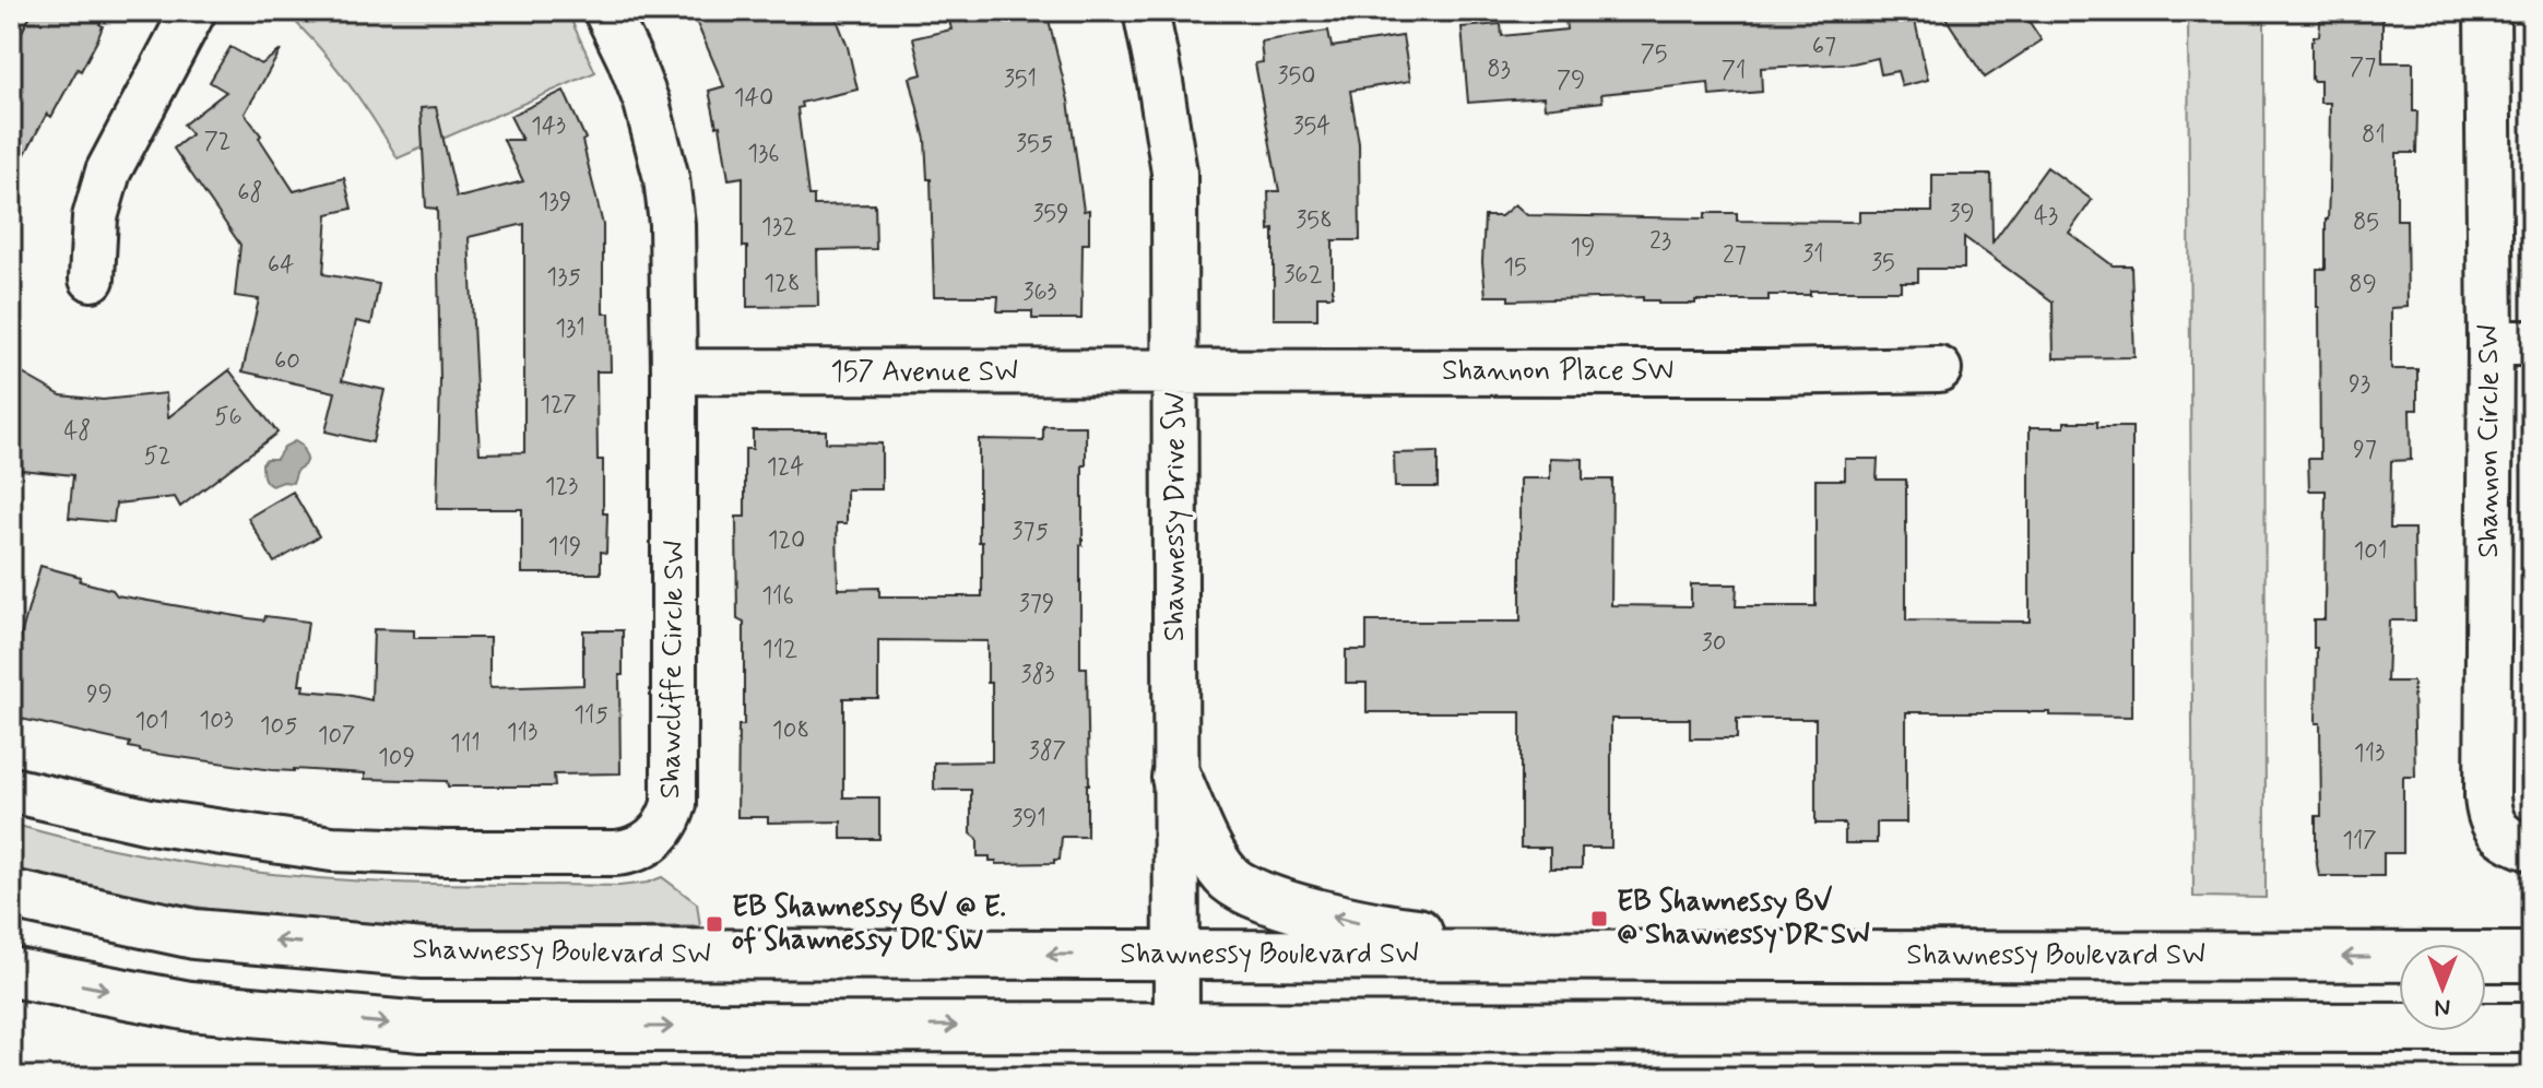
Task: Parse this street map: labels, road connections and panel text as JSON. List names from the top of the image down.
{
  "streets": {
    "main road": ["Shawnessy Boulevard SW"],
    "street": [
      "Shannon Place SW",
      "157 Avenue SW",
      "Shannon Circle SW",
      "Shawnessy Drive SW",
      "Shawcliffe Circle SW"
    ]
  },
  "crossings": [
    ["Shannon Place SW", "157 Avenue SW"],
    ["Shannon Place SW", "Shawnessy Drive SW"],
    ["157 Avenue SW", "Shawnessy Drive SW"],
    ["157 Avenue SW", "Shawcliffe Circle SW"],
    ["Shawnessy Drive SW", "Shawnessy Boulevard SW"]
  ],
  "places": {
    "transit": ["EB Shawnessy BV @ Shawnessy DR SW", "EB Shawnessy BV @ E. of Shawnessy DR SW"]
  },
  "house_numbers": [
    "67",
    "75",
    "77",
    "83",
    "71",
    "350",
    "351",
    "79",
    "140",
    "143",
    "354",
    "81",
    "72",
    "355",
    "136",
    "68",
    "139",
    "359",
    "39",
    "43",
    "358",
    "85",
    "132",
    "23",
    "19",
    "31",
    "27",
    "35",
    "64",
    "15",
    "362",
    "135",
    "128",
    "89",
    "363",
    "131",
    "60",
    "93",
    "127",
    "56",
    "48",
    "97",
    "52",
    "124",
    "123",
    "375",
    "120",
    "119",
    "101",
    "116",
    "379",
    "30",
    "112",
    "383",
    "99",
    "115",
    "103",
    "101",
    "105",
    "108",
    "113",
    "107",
    "111",
    "387",
    "113",
    "109",
    "391",
    "117"
  ],
  "north": "bottom"
}
